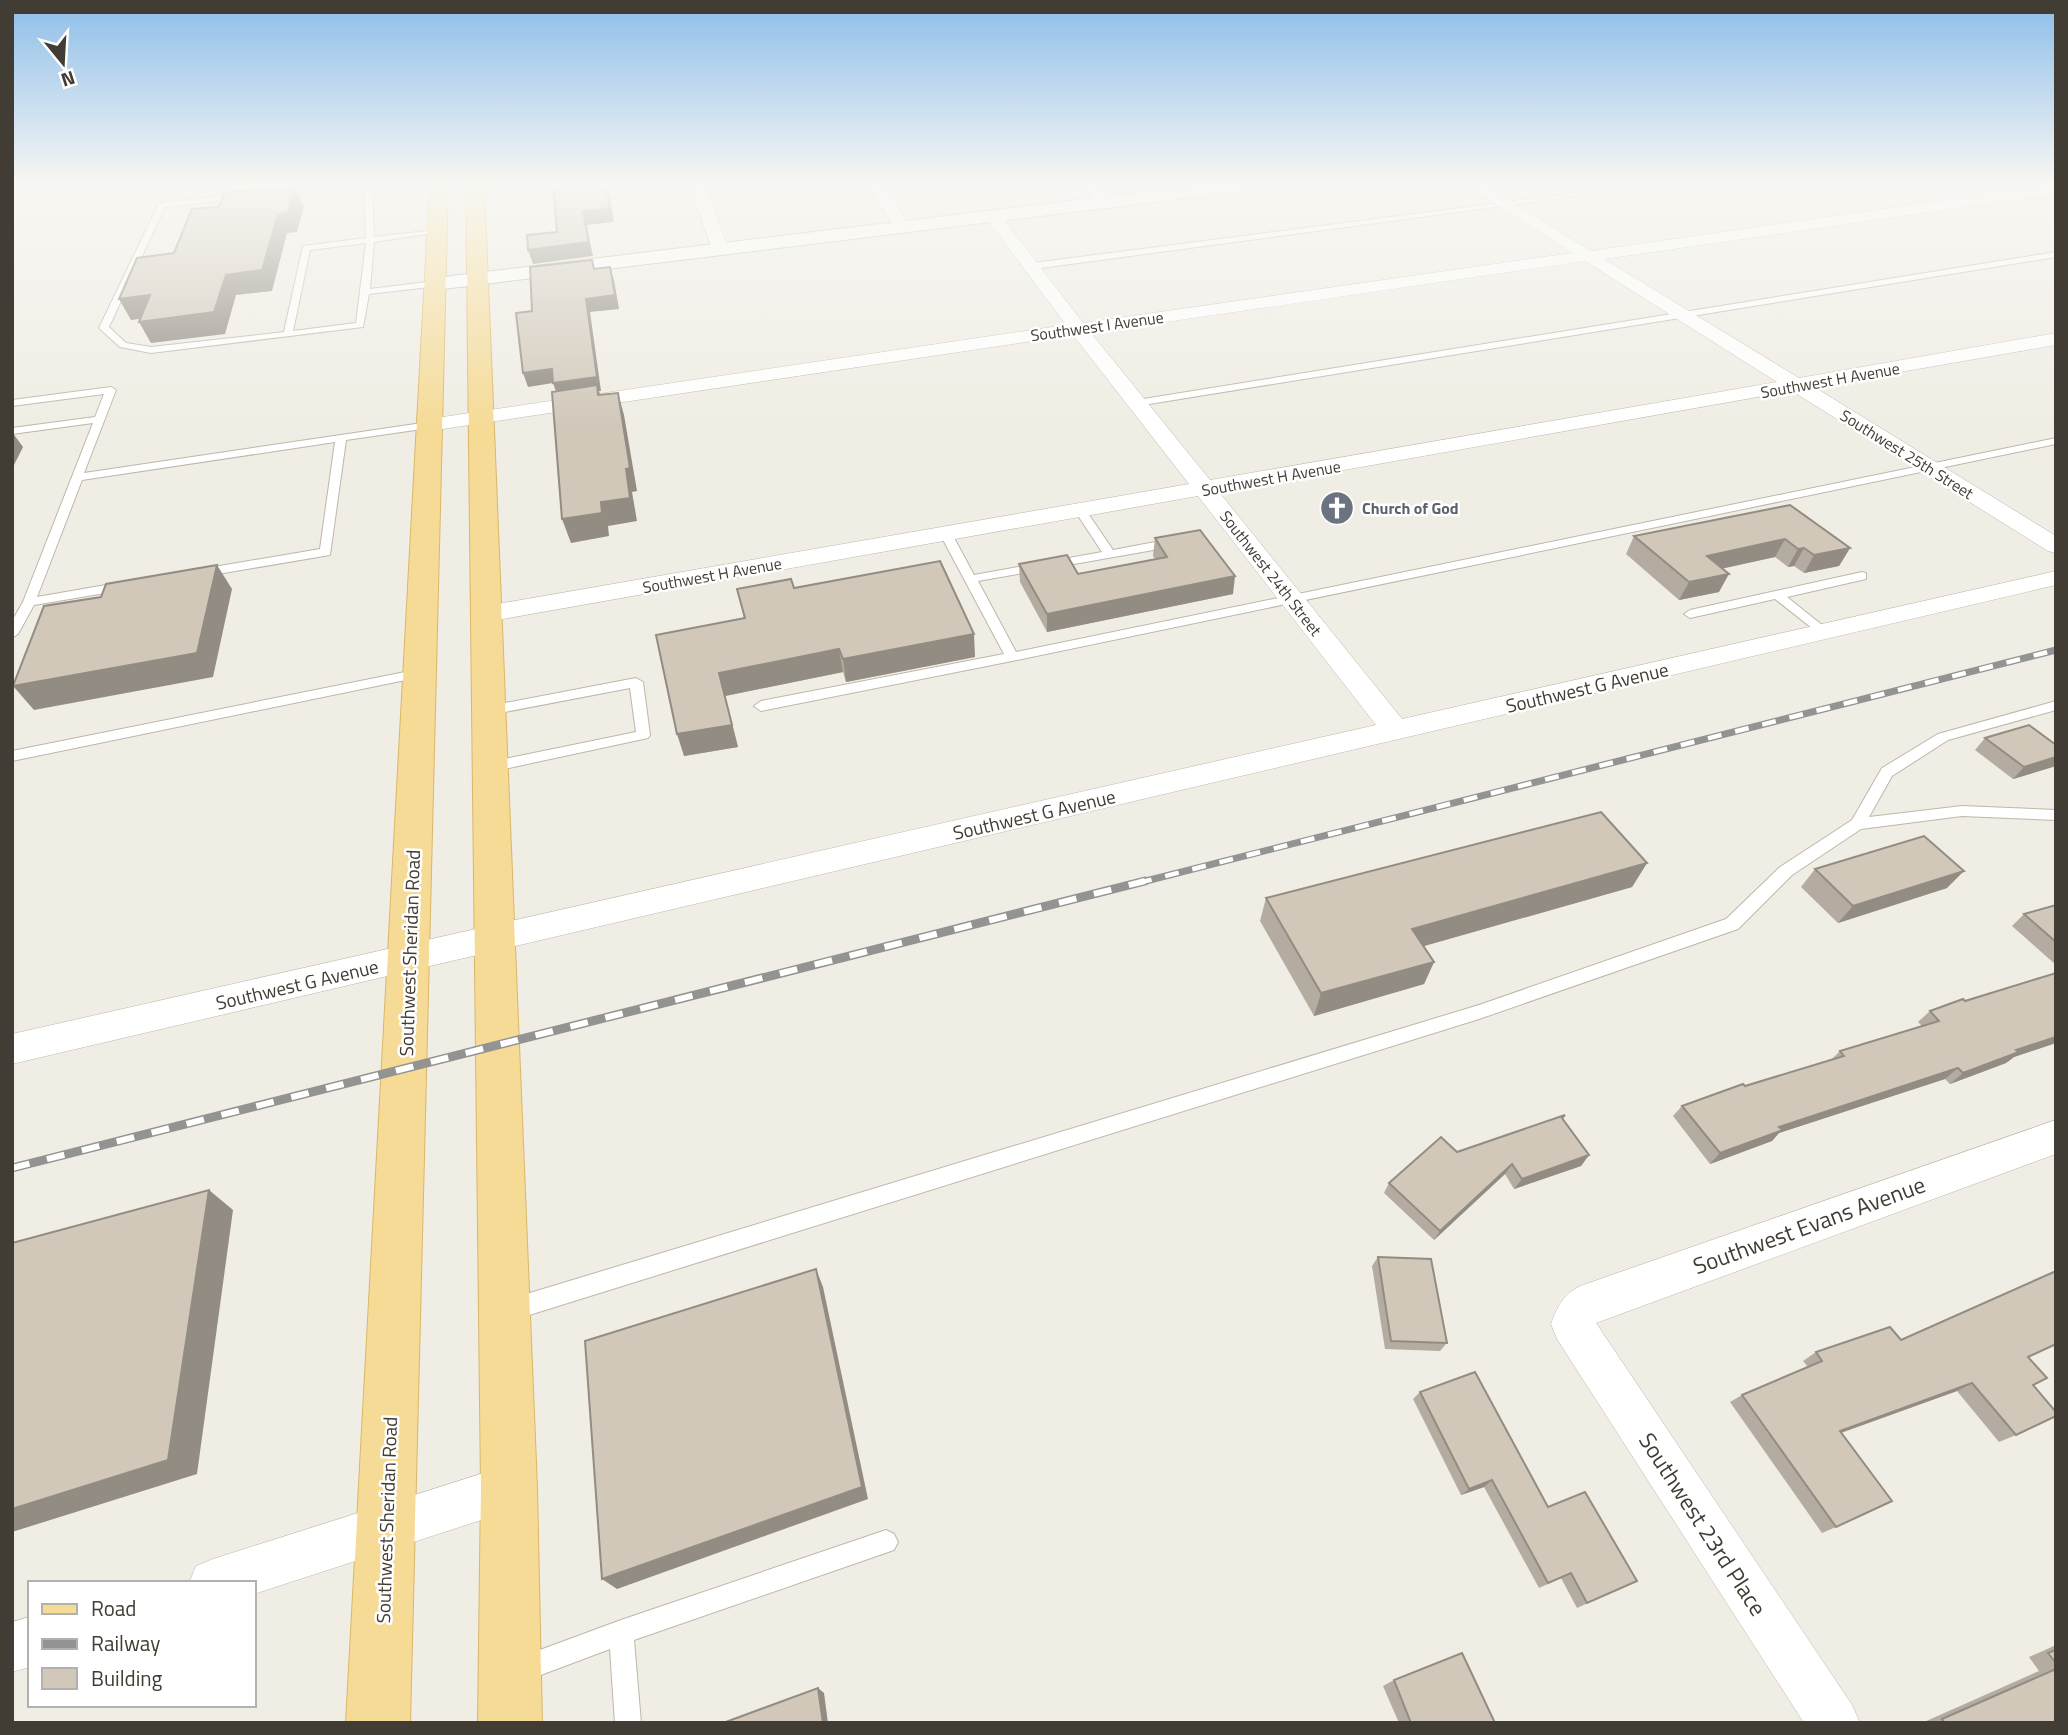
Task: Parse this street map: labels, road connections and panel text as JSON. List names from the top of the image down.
{
  "streets": {
    "main road": ["Southwest Sheridan Road"],
    "street": [
      "Southwest I Avenue",
      "Southwest H Avenue",
      "Southwest 25th Street",
      "Southwest 24th Street",
      "Southwest G Avenue",
      "Southwest Evans Avenue",
      "Southwest 23rd Place"
    ]
  },
  "crossings": [
    ["Southwest I Avenue", "Southwest 24th Street"],
    ["Southwest I Avenue", "Southwest Sheridan Road"],
    ["Southwest H Avenue", "Southwest 25th Street"],
    ["Southwest H Avenue", "Southwest 24th Street"],
    ["Southwest 24th Street", "Southwest G Avenue"],
    ["Southwest G Avenue", "Southwest Sheridan Road"],
    ["Southwest Evans Avenue", "Southwest 23rd Place"]
  ],
  "places": {
    "church": ["Church of God"]
  },
  "legend": ["Road", "Railway", "Building"],
  "north": "bottom"
}
